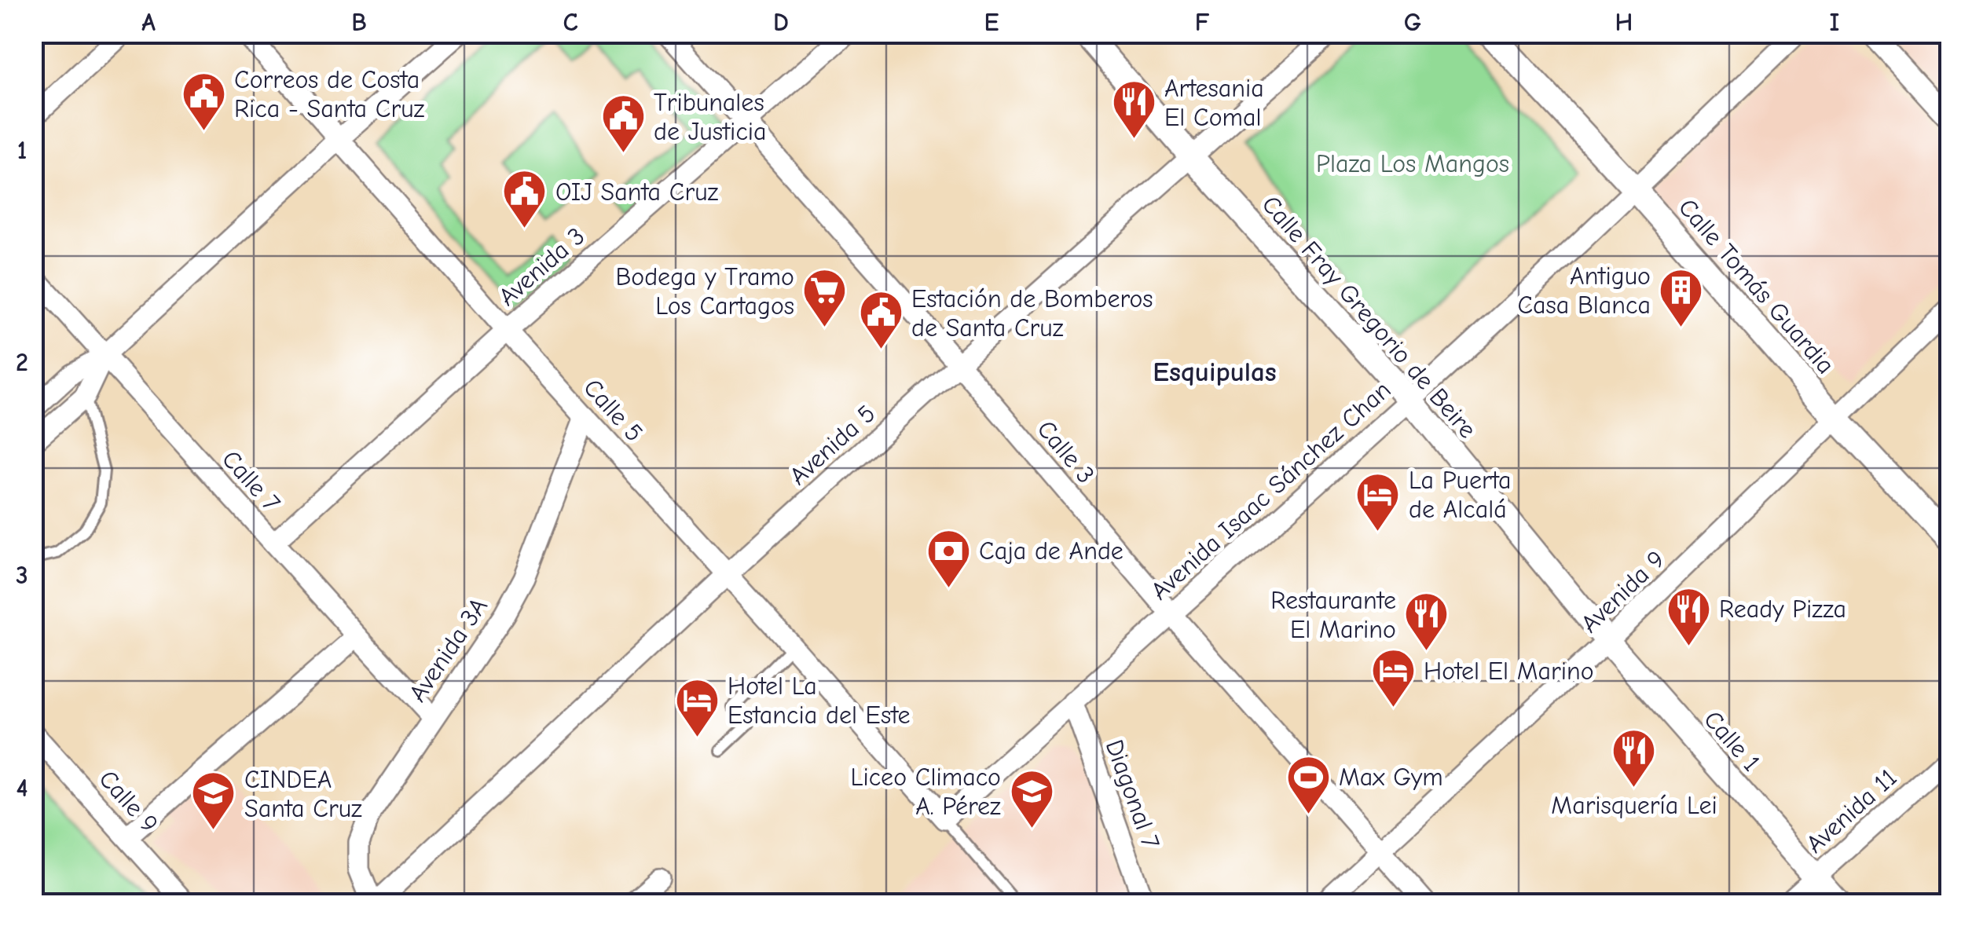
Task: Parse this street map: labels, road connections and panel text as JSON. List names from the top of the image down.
{
  "streets": {
    "street": [
      "Avenida 3",
      "Calle Tomás Guardia",
      "Calle Fray Gregorio de Beire",
      "Calle 5",
      "Avenida 5",
      "Calle 3",
      "Calle 7",
      "Avenida Isaac Sánchez Chan",
      "Avenida 9",
      "Avenida 3A",
      "Calle 1",
      "Diagonal 7",
      "Calle 9",
      "Avenida 11"
    ]
  },
  "crossings": [
    ["Avenida 3", "Calle 5"],
    ["Avenida 3", "Calle 3"],
    ["Avenida 3", "Calle 7"],
    ["Calle Tomás Guardia", "Avenida Isaac Sánchez Chan"],
    ["Calle Tomás Guardia", "Avenida 9"],
    ["Calle Fray Gregorio de Beire", "Avenida 5"],
    ["Calle Fray Gregorio de Beire", "Avenida Isaac Sánchez Chan"],
    ["Calle Fray Gregorio de Beire", "Avenida 9"],
    ["Calle Fray Gregorio de Beire", "Calle 1"],
    ["Calle 5", "Avenida 5"],
    ["Calle 5", "Avenida Isaac Sánchez Chan"],
    ["Calle 5", "Avenida 3A"],
    ["Avenida 5", "Calle 3"],
    ["Avenida 5", "Avenida 3A"],
    ["Calle 3", "Avenida Isaac Sánchez Chan"],
    ["Calle 3", "Avenida 9"],
    ["Calle 7", "Avenida 3A"],
    ["Avenida Isaac Sánchez Chan", "Diagonal 7"],
    ["Avenida 9", "Calle 1"],
    ["Calle 1", "Avenida 11"]
  ],
  "districts": ["Esquipulas"],
  "parks": ["Plaza Los Mangos"],
  "places": {
    "public building": [
      "Correos de Costa Rica - Santa Cruz",
      "Tribunales de Justicia",
      "OIJ Santa Cruz",
      "Estación de Bomberos de Santa Cruz"
    ],
    "restaurant": [
      "Artesania El Comal",
      "Ready Pizza",
      "Restaurante El Marino",
      "Marisquería Lei"
    ],
    "building": ["Antiguo Casa Blanca"],
    "supermarket": ["Bodega y Tramo Los Cartagos"],
    "hotel": ["La Puerta de Alcalá", "Hotel El Marino", "Hotel La Estancia del Este"],
    "bank": ["Caja de Ande"],
    "sports": ["Max Gym"],
    "school or university": ["Liceo Climaco A. Pérez", "CINDEA Santa Cruz"]
  },
  "grid": {
    "columns": [
      "A",
      "B",
      "C",
      "D",
      "E",
      "F",
      "G",
      "H",
      "I"
    ],
    "rows": [
      "1",
      "2",
      "3",
      "4"
    ]
  }
}
